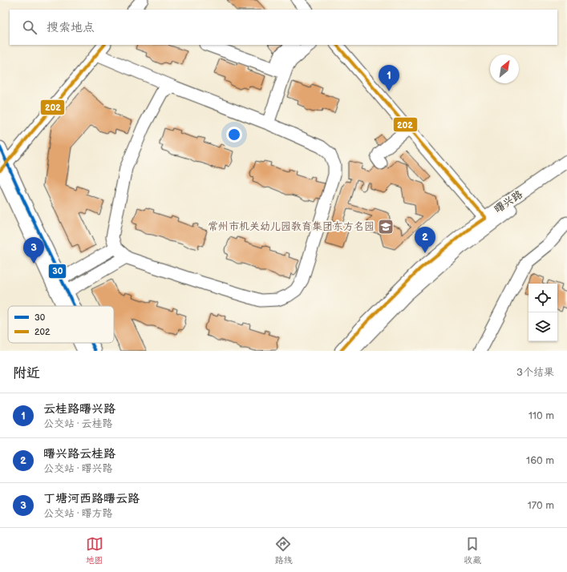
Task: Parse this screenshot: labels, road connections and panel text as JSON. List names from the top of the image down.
{
  "streets": {
    "street": ["曙兴路"]
  },
  "places": {
    "school or university": ["常州市机关幼儿园教育集团东方名园"]
  },
  "lines": ["transit line 202", "transit line 30"],
  "legend": ["30", "202"],
  "north": "top right",
  "page": {
    "search": "搜索地点",
    "pins": ["1", "2", "3"],
    "heading": ["附近", "3个结果"],
    "list": [
      {
        "mark": "1",
        "name": "云桂路曙兴路",
        "note": "公交站 · 云桂路",
        "value": "110 m"
      },
      {
        "mark": "2",
        "name": "曙兴路云桂路",
        "note": "公交站 · 曙兴路",
        "value": "160 m"
      },
      {
        "mark": "3",
        "name": "丁塘河西路曙云路",
        "note": "公交站 · 曙方路",
        "value": "170 m"
      }
    ],
    "nav": ["地图", "路线", "收藏"]
  }
}
